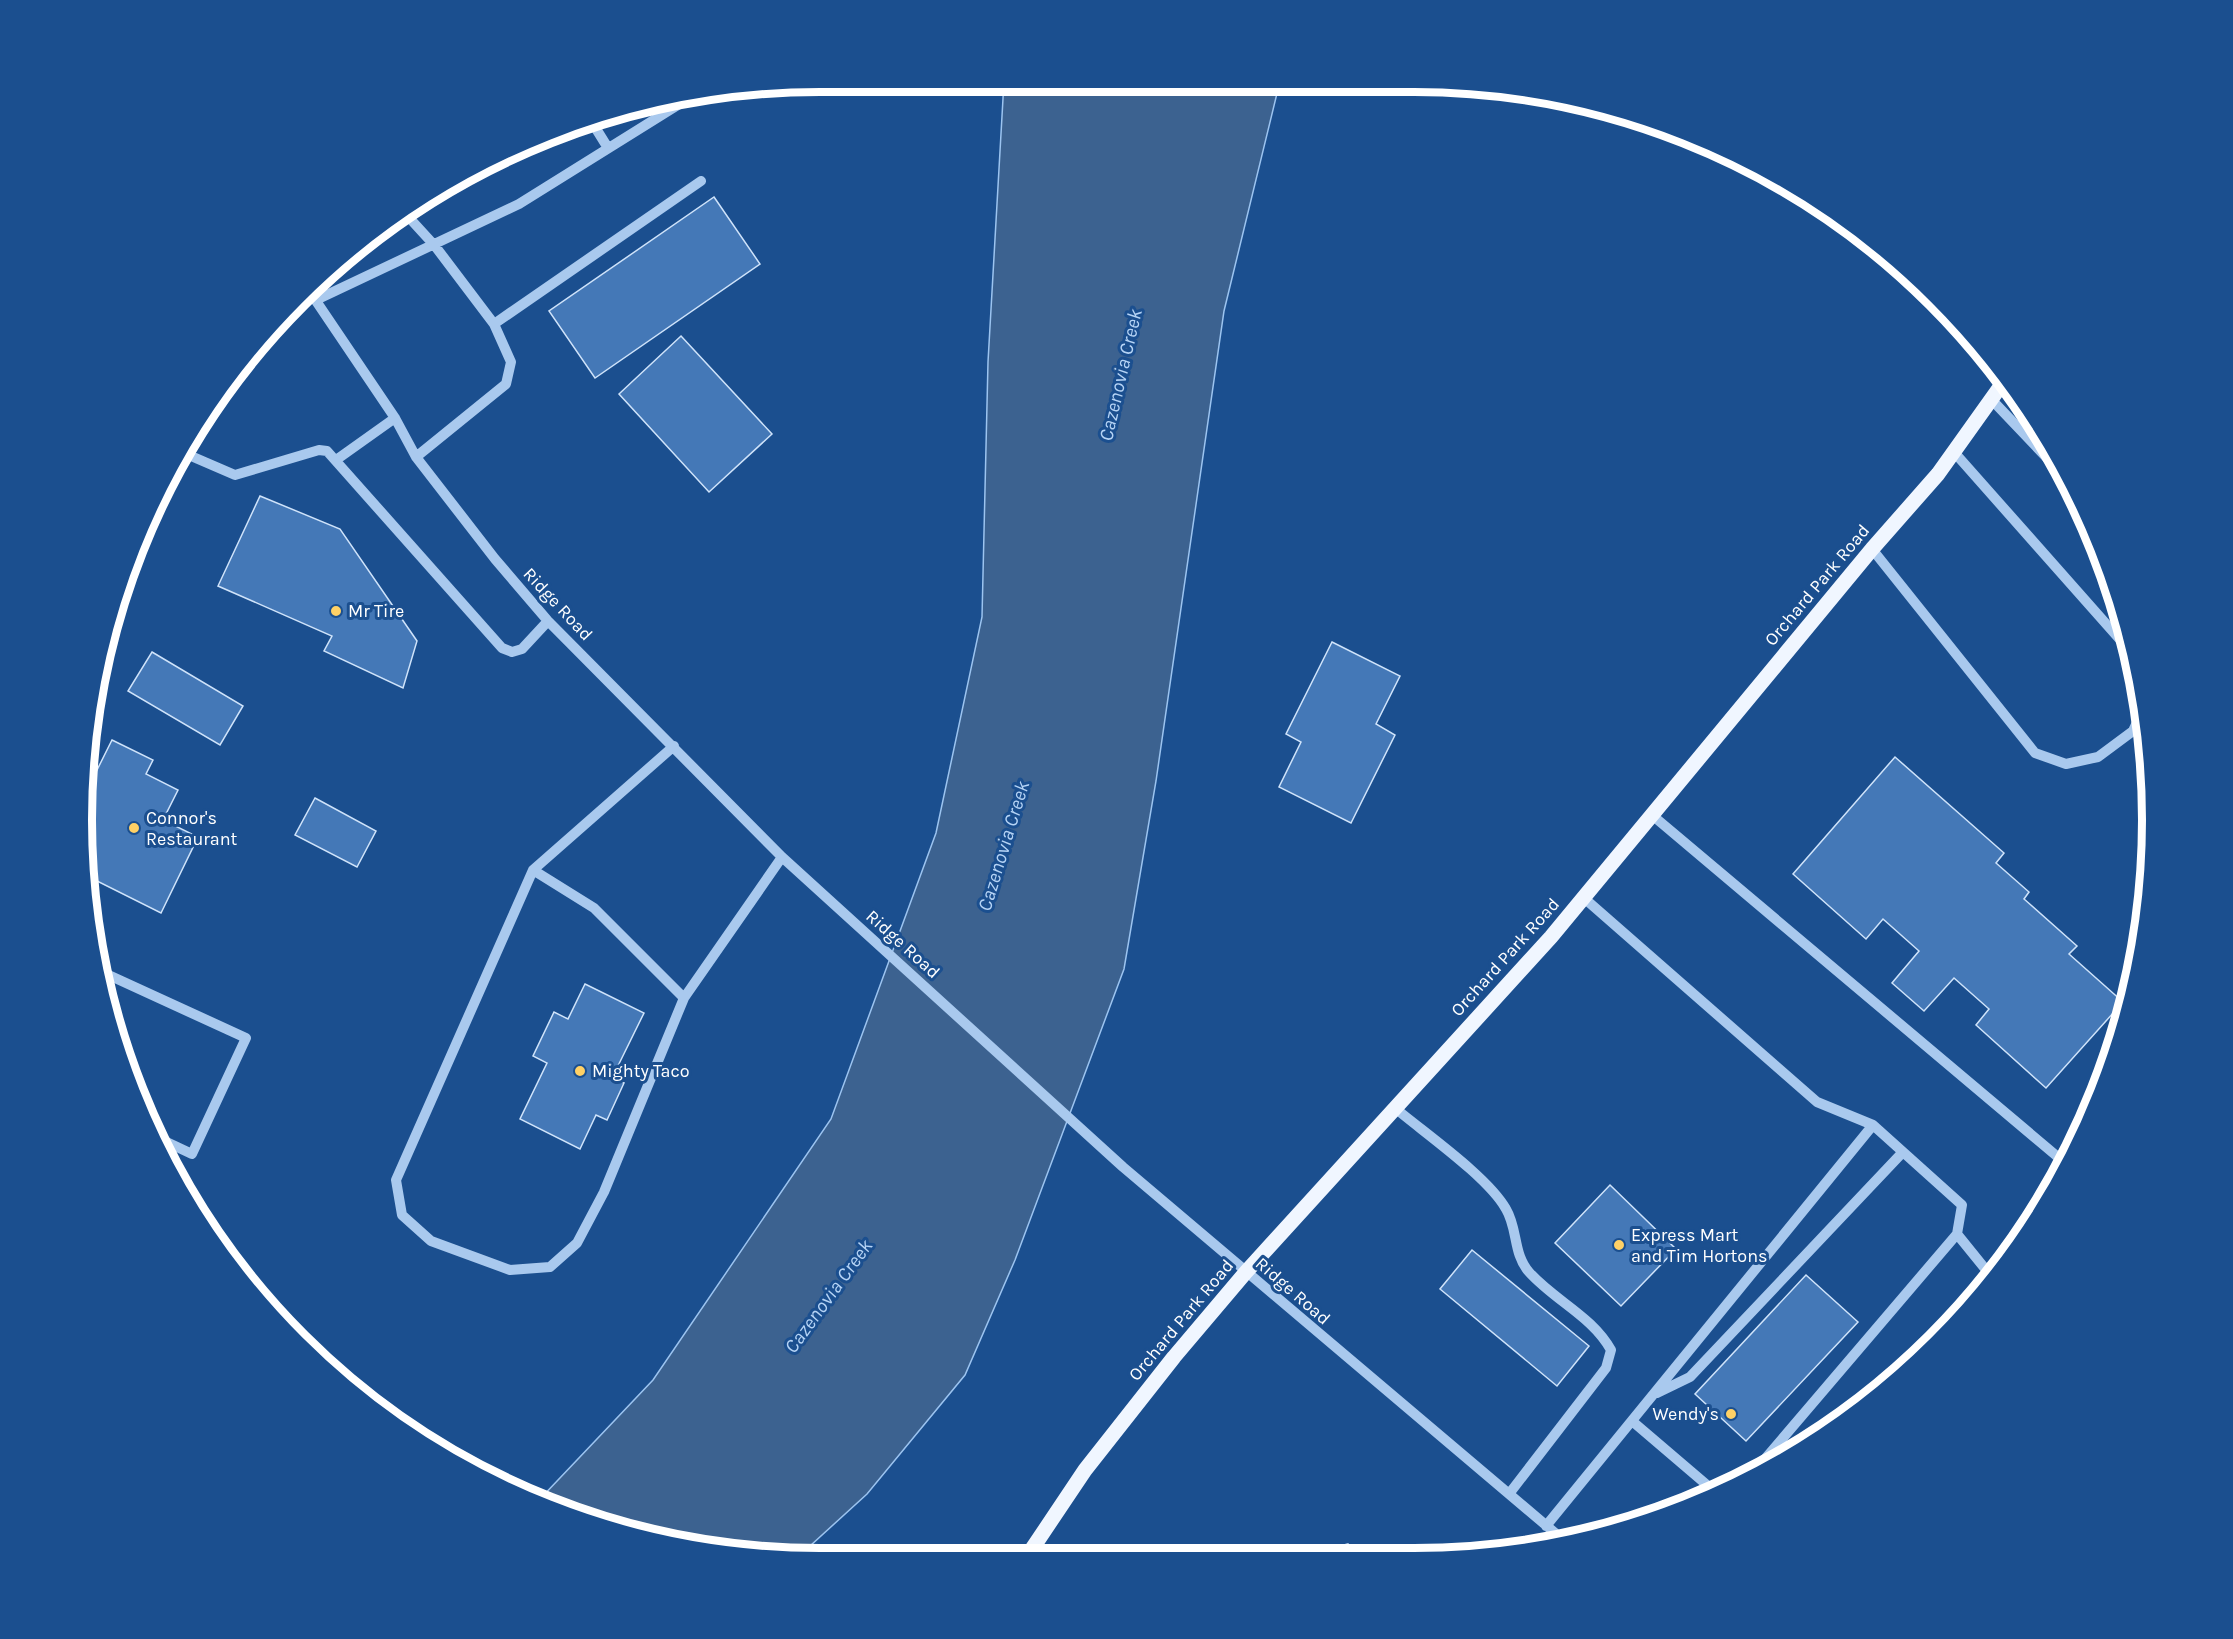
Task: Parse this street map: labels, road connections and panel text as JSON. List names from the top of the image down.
{
  "streets": {
    "main road": ["Orchard Park Road"],
    "street": ["Ridge Road"]
  },
  "crossings": [
    ["Orchard Park Road", "Ridge Road"]
  ],
  "water": ["Cazenovia Creek"],
  "places": [
    "Mr Tire",
    "Connor's Restaurant",
    "Mighty Taco",
    "Express Mart and Tim Hortons",
    "Wendy's"
  ]
}
